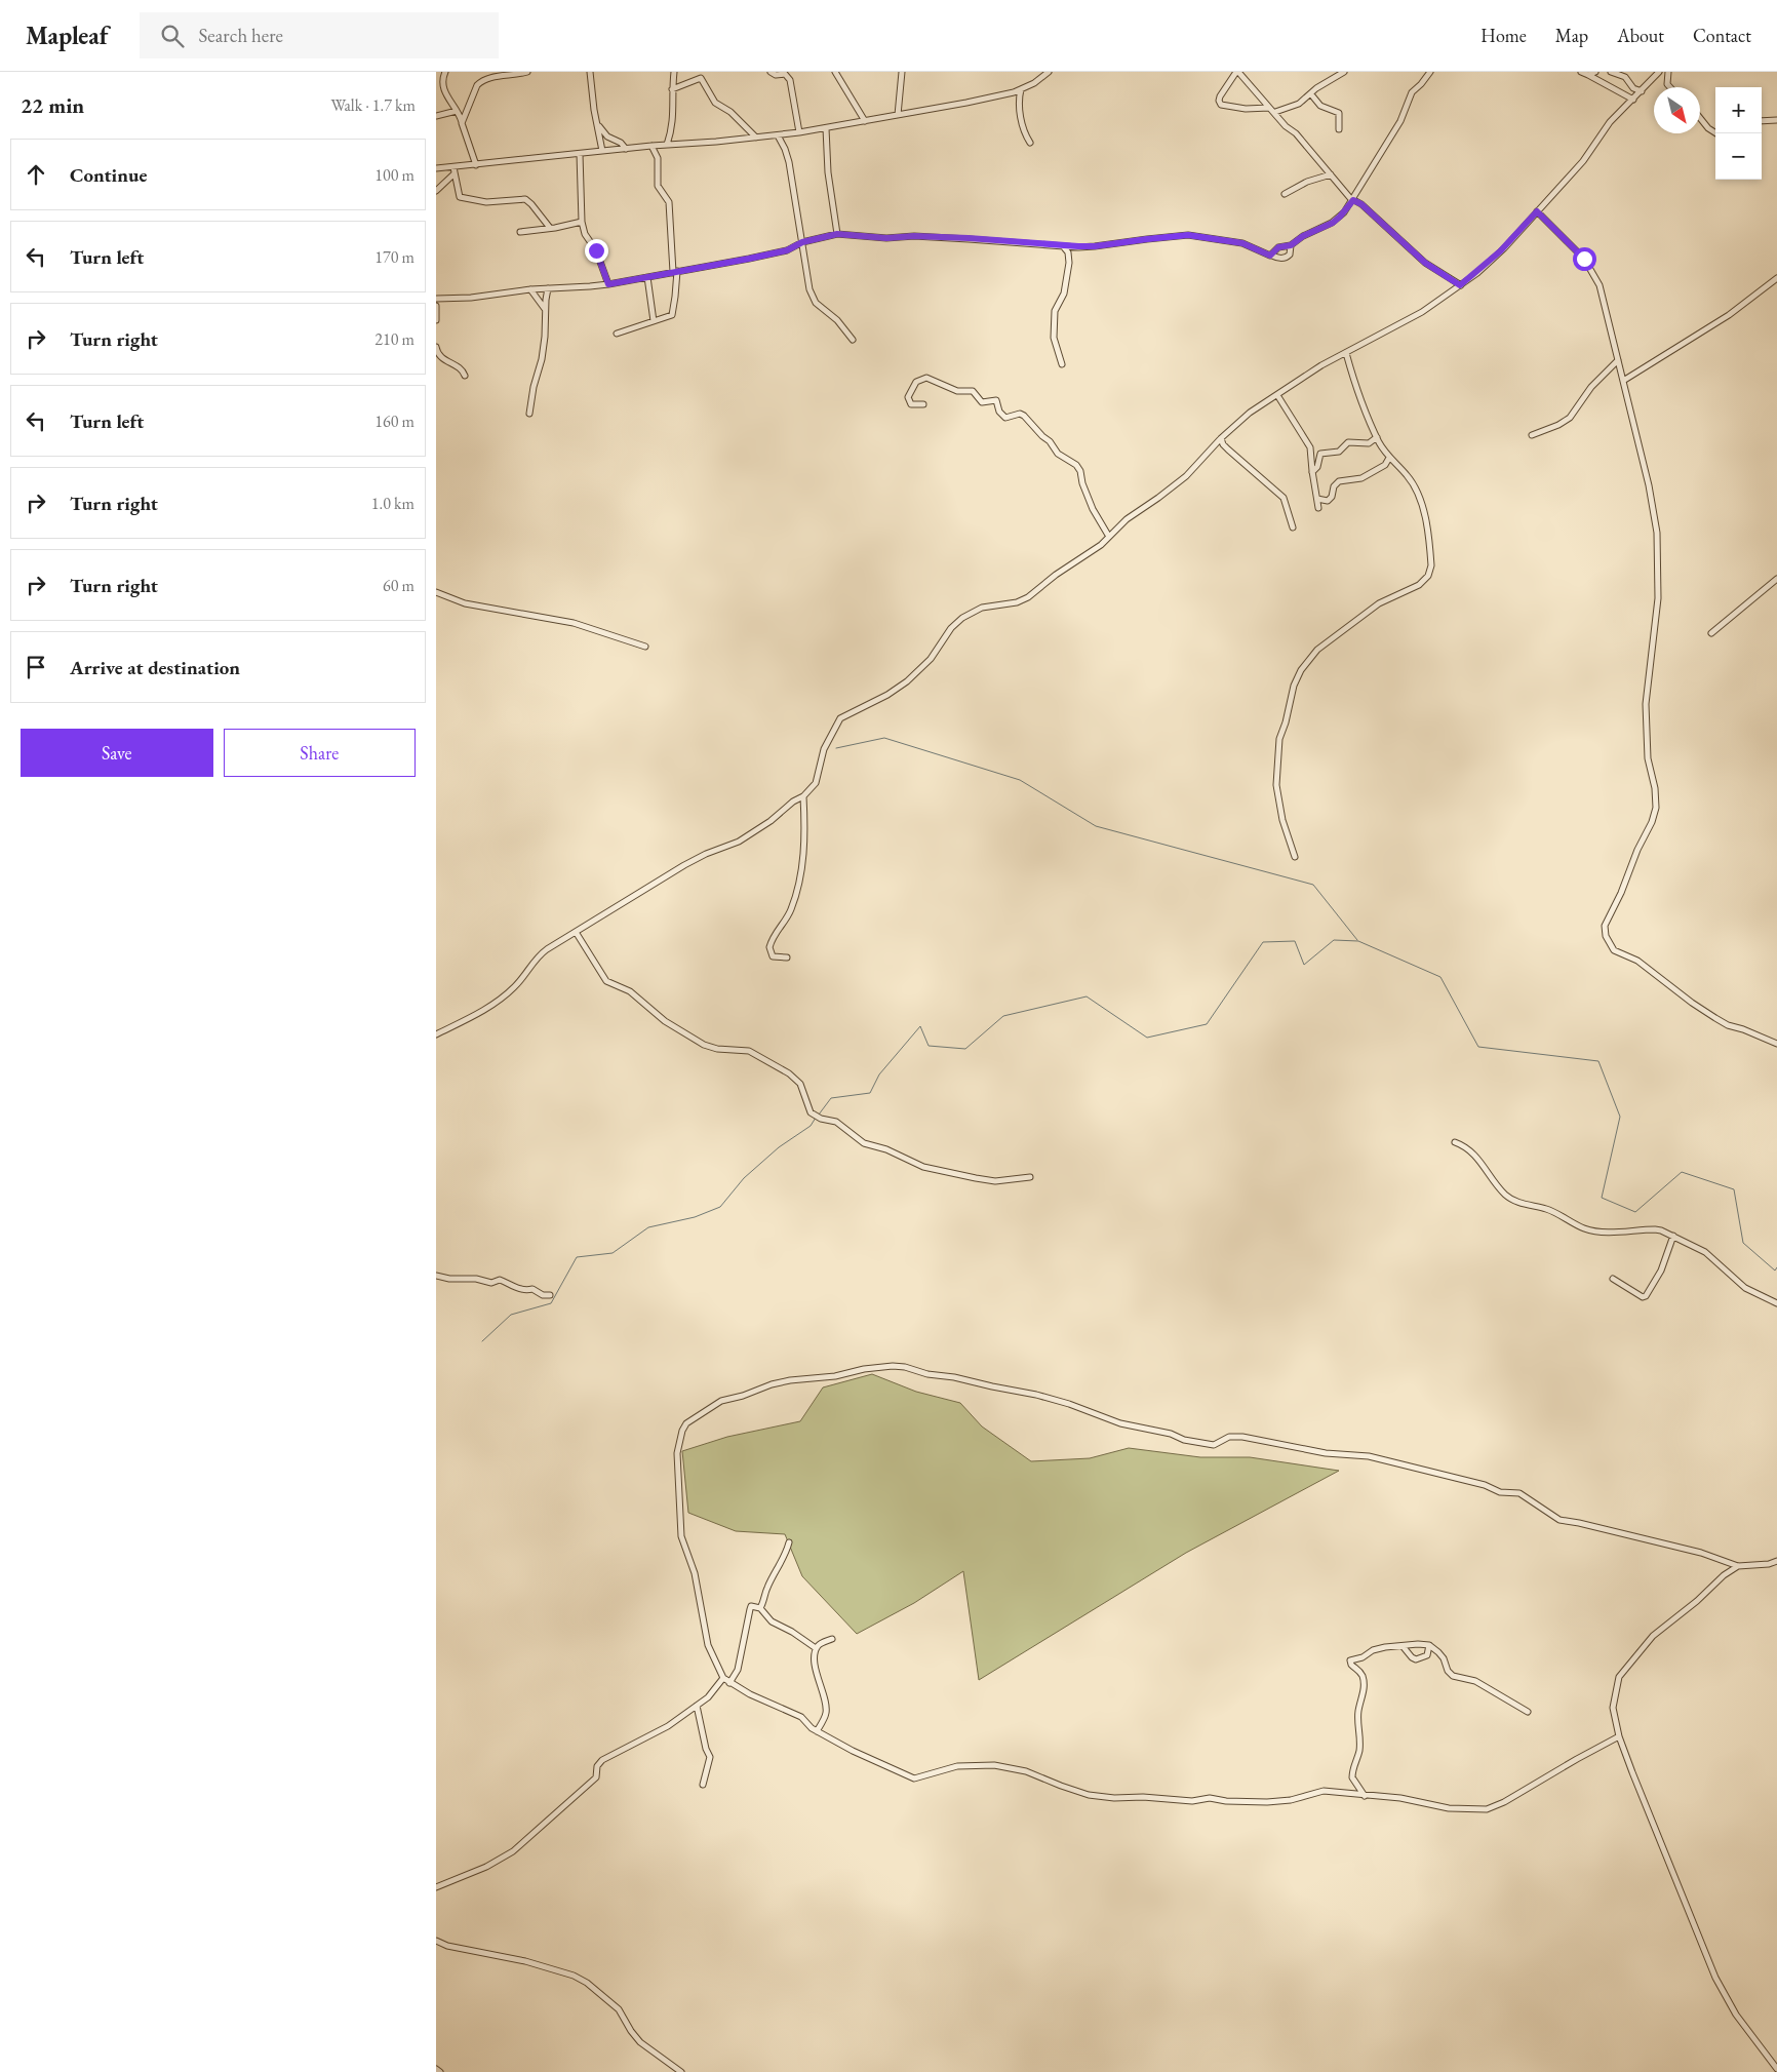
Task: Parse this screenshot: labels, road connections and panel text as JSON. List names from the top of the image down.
{
  "north": "bottom right",
  "page": {
    "header": "Mapleaf",
    "search": "Search here",
    "nav": [
      "Home",
      "Map",
      "About",
      "Contact"
    ],
    "heading": ["22 min", "Walk · 1.7 km"],
    "map_buttons": ["+", "−"],
    "list": [
      ["Continue", "100 m"],
      ["Turn left", "170 m"],
      ["Turn right", "210 m"],
      ["Turn left", "160 m"],
      ["Turn right", "1.0 km"],
      ["Turn right", "60 m"],
      "Arrive at destination"
    ],
    "buttons": ["Save", "Share"]
  }
}
